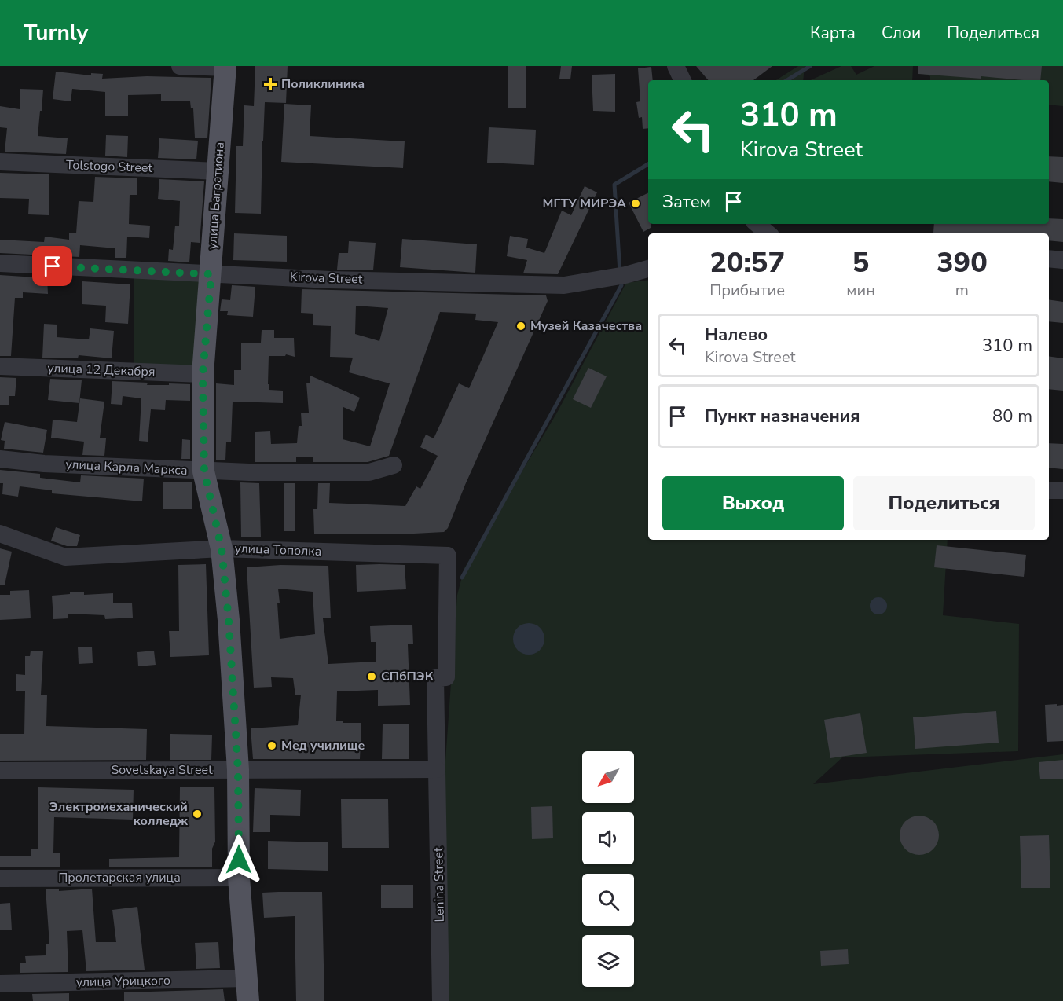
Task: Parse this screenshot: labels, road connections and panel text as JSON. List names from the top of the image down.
{
  "streets": {
    "main road": ["улица Багратиона"],
    "street": [
      "Tolstogo Street",
      "Kirova Street",
      "улица 12 Декабря",
      "улица Карла Маркса",
      "улица Тополка",
      "Sovetskaya Street",
      "Пролетарская улица",
      "Lenina Street",
      "улица Урицкого"
    ]
  },
  "crossings": [
    ["Tolstogo Street", "улица Багратиона"],
    ["улица Багратиона", "Kirova Street"],
    ["улица Багратиона", "улица 12 Декабря"],
    ["улица Багратиона", "улица Карла Маркса"],
    ["улица Багратиона", "улица Тополка"],
    ["улица Багратиона", "Sovetskaya Street"],
    ["улица Багратиона", "Пролетарская улица"],
    ["улица Багратиона", "улица Урицкого"],
    ["улица Тополка", "Lenina Street"],
    ["Sovetskaya Street", "Lenina Street"]
  ],
  "places": {
    "health": ["Поликлиника"],
    "other": [
      "МГТУ МИРЭА",
      "Музей Казачества",
      "СПбПЭК",
      "Мед училище",
      "Электромеханический колледж"
    ]
  },
  "north": "bottom left",
  "page": {
    "header": "Turnly",
    "nav": ["Карта", "Слои", "Поделиться"],
    "turn": ["310 m", "Kirova Street"],
    "then": "Затем",
    "eta": [
      "20:57",
      "Прибытие",
      "5",
      "мин",
      "390",
      "m"
    ],
    "list": [
      {
        "name": "Налево",
        "note": "Kirova Street",
        "value": "310 m"
      },
      {
        "name": "Пункт назначения",
        "value": "80 m"
      }
    ],
    "buttons": ["Выход", "Поделиться"]
  }
}
